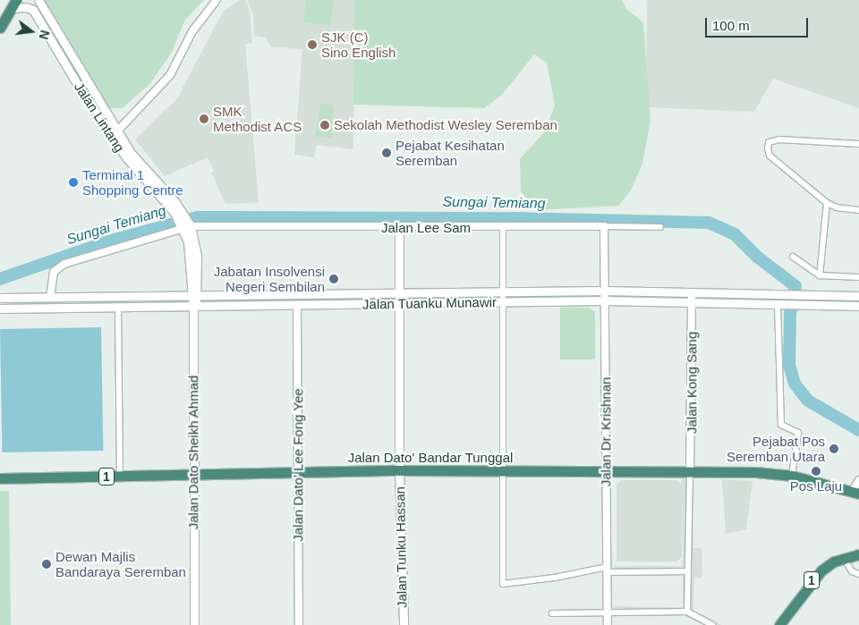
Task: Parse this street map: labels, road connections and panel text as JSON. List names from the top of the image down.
{
  "streets": {
    "highway": ["Jalan Dato' Bandar Tunggal", "1"],
    "main road": [
      "Jalan Lintang",
      "Jalan Tuanku Munawir",
      "Jalan Dato Sheikh Ahmad",
      "Jalan Tunku Hassan"
    ],
    "street": [
      "Jalan Lee Sam",
      "Jalan Kong Sang",
      "Jalan Dr. Krishnan",
      "Jalan Dato' Lee Fong Yee"
    ]
  },
  "crossings": [
    ["Jalan Lintang", "Jalan Lee Sam"],
    ["Jalan Lintang", "Jalan Tuanku Munawir"],
    ["Jalan Lintang", "Jalan Dato Sheikh Ahmad"],
    ["Jalan Lee Sam", "Jalan Tuanku Munawir"],
    ["Jalan Lee Sam", "Jalan Tunku Hassan"],
    ["Jalan Tuanku Munawir", "Jalan Kong Sang"],
    ["Jalan Tuanku Munawir", "Jalan Dr. Krishnan"],
    ["Jalan Tuanku Munawir", "Jalan Dato Sheikh Ahmad"],
    ["Jalan Tuanku Munawir", "Jalan Dato' Lee Fong Yee"],
    ["Jalan Tuanku Munawir", "Jalan Tunku Hassan"],
    ["Jalan Kong Sang", "Jalan Dato' Bandar Tunggal"],
    ["Jalan Dr. Krishnan", "Jalan Dato' Bandar Tunggal"],
    ["Jalan Dato Sheikh Ahmad", "Jalan Dato' Bandar Tunggal"],
    ["Jalan Dato' Bandar Tunggal", "Jalan Dato' Lee Fong Yee"],
    ["Jalan Dato' Bandar Tunggal", "Jalan Tunku Hassan"]
  ],
  "water": ["Sungai Temiang"],
  "places": [
    "SJK (C) Sino English",
    "SMK Methodist ACS",
    "Sekolah Methodist Wesley Seremban",
    "Pejabat Kesihatan Seremban",
    "Terminal 1 Shopping Centre",
    "Jabatan Insolvensi Negeri Sembilan",
    "Pejabat Pos Seremban Utara",
    "Pos Laju",
    "Dewan Majlis Bandaraya Seremban"
  ],
  "scale_bar": "100 m",
  "north": "right"
}
